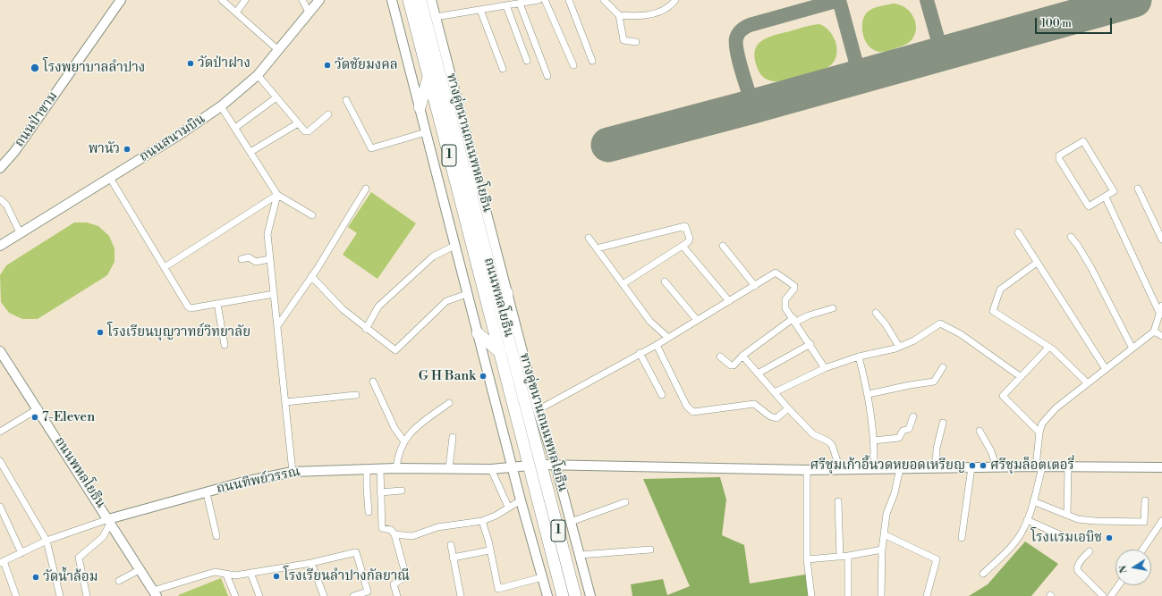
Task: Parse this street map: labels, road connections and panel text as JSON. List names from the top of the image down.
{
  "streets": {
    "highway": ["1", "ถนนพหลโยธิน"],
    "main road": [
      "ถนนป่าขาม",
      "ถนนสนามบิน",
      "ทางคู่ขนานถนนพหลโยธิน",
      "ถนนทิพย์วรรณ"
    ]
  },
  "crossings": [
    ["1", "ถนนทิพย์วรรณ"],
    ["ถนนพหลโยธิน", "ถนนทิพย์วรรณ"]
  ],
  "places": [
    "วัดป่าฝาง",
    "วัดชัยมงคล",
    "โรงพยาบาลลำปาง",
    "พานัว",
    "โรงเรียนบุญวาทย์วิทยาลัย",
    "G H Bank",
    "7-Eleven",
    "ศรีชุมเก้าอี้นวดหยอดเหรียญ",
    "ศรีชุมล็อตเตอรี่",
    "โรงแรมเอบิช",
    "โรงเรียนลำปางกัลยาณี",
    "วัดน้ำล้อม"
  ],
  "scale_bar": "100 m",
  "north": "left"
}
